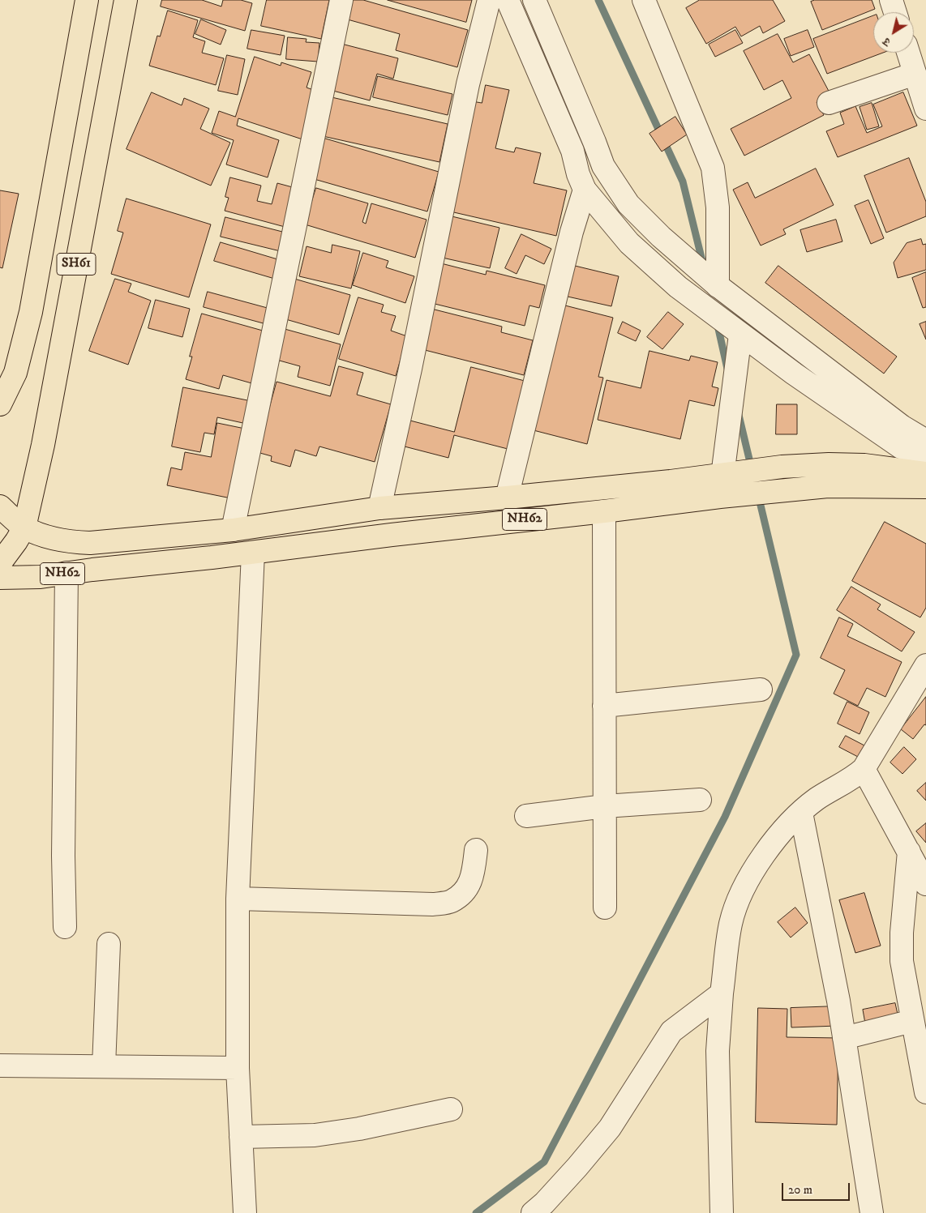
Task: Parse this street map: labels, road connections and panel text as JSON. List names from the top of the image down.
{
  "streets": {
    "main road": ["SH61", "NH62"]
  },
  "crossings": [
    ["SH61", "NH62"]
  ],
  "scale_bar": "20 m",
  "north": "bottom left"
}
